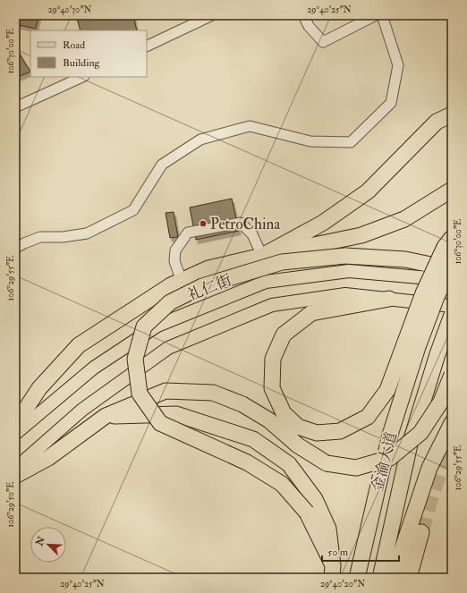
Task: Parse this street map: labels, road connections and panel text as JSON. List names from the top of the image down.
{
  "streets": {
    "highway": ["金渝大道"],
    "main road": ["礼仁街"]
  },
  "places": ["PetroChina"],
  "legend": ["Road", "Building"],
  "scale_bar": "50 m",
  "north": "top left",
  "coordinates": [
    "29°40'30\"N",
    "29°40'25\"N",
    "106°30'00\"E",
    "106°29'55\"E",
    "106°29'50\"E",
    "29°40'20\"N"
  ]
}
